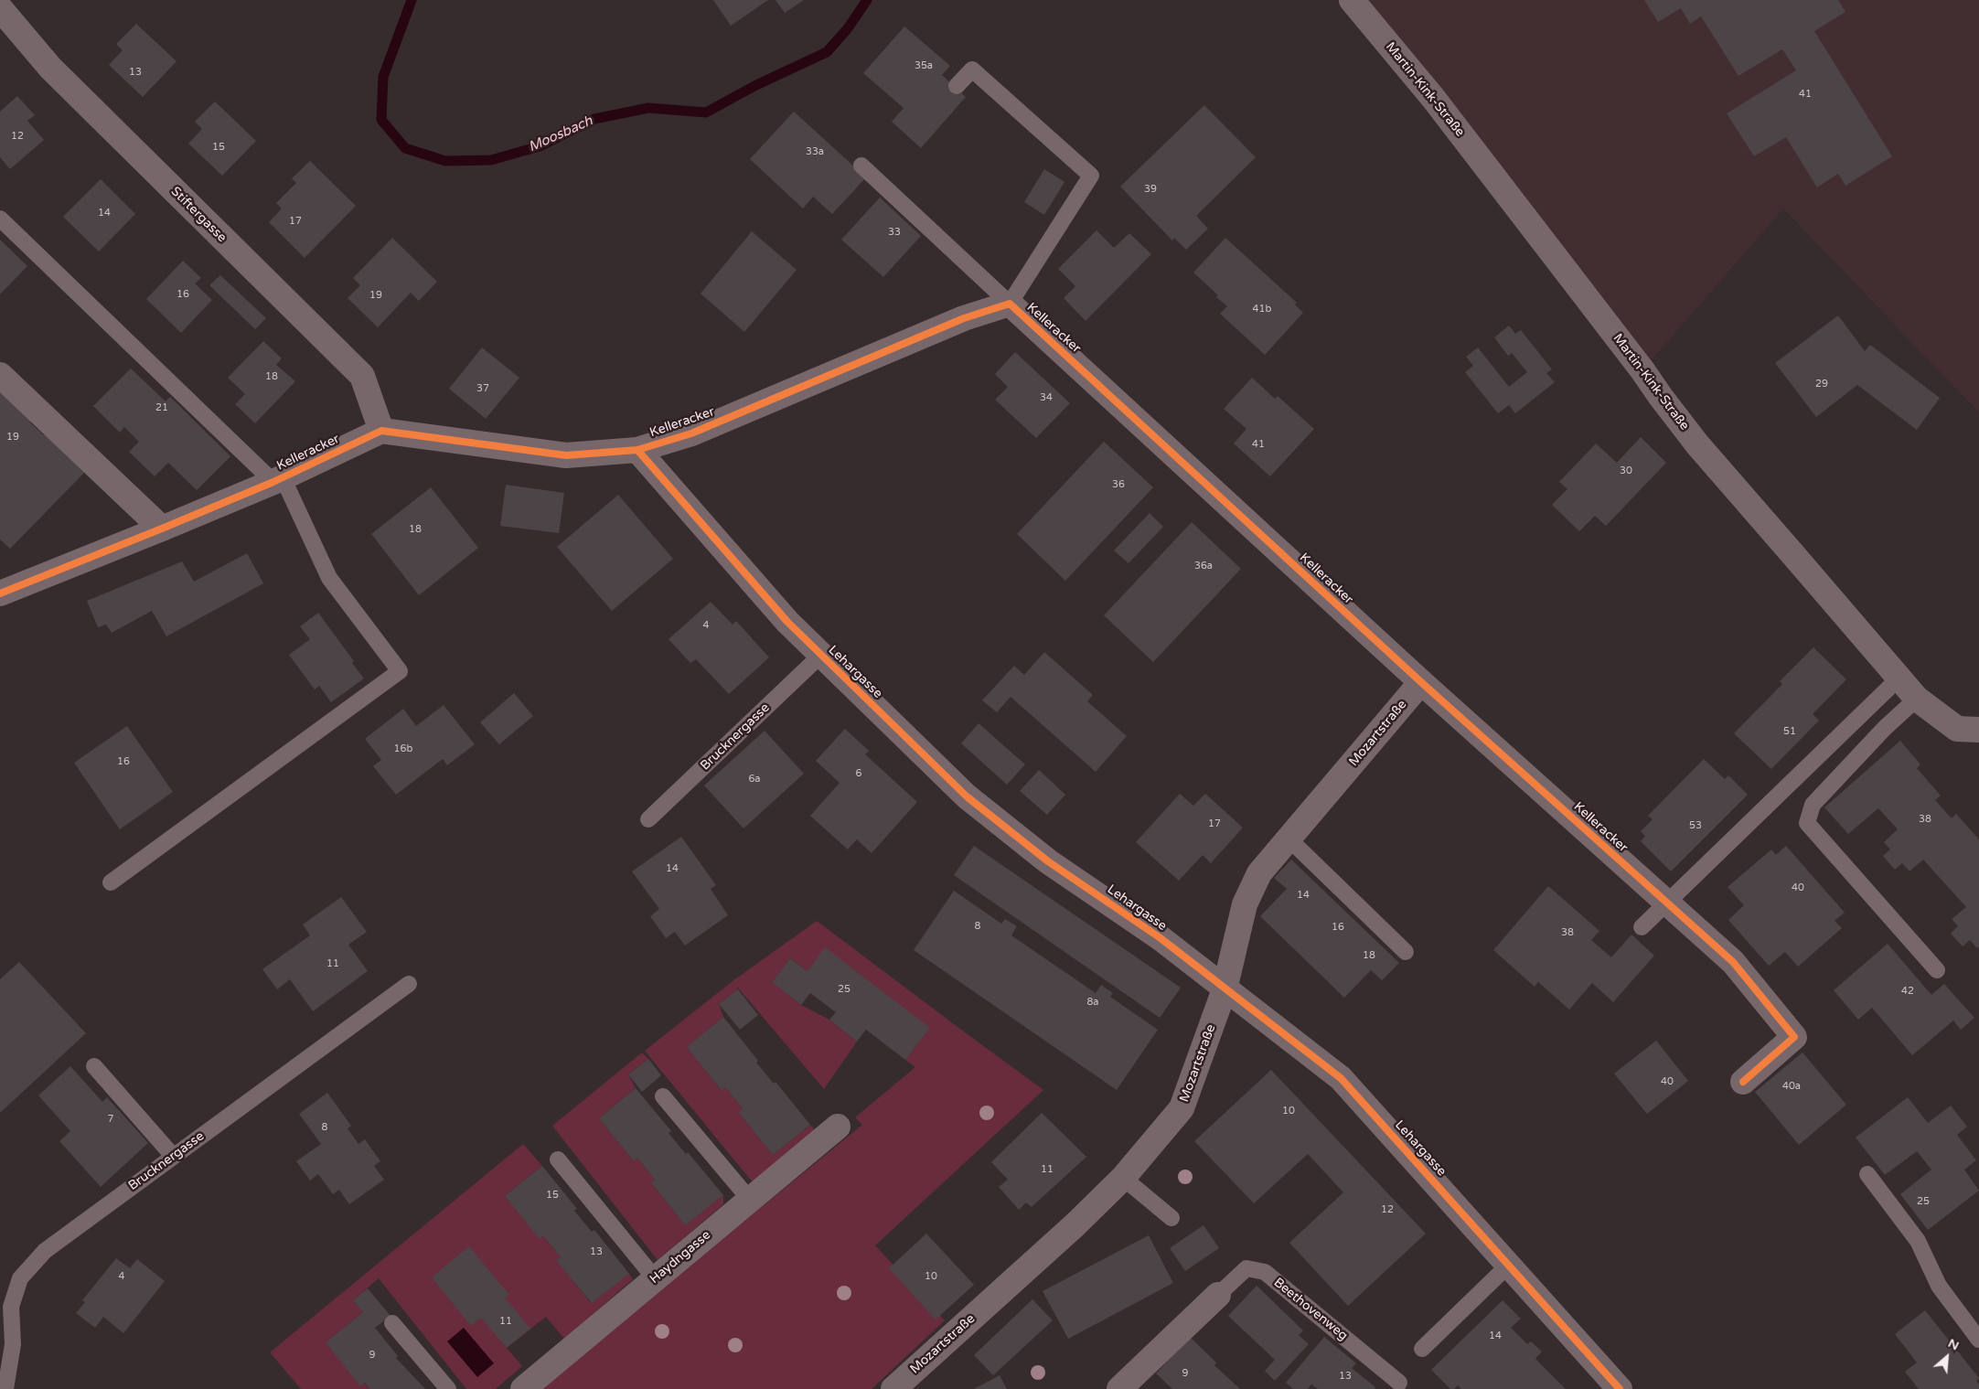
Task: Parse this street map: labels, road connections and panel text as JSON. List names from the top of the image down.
{
  "streets": {
    "street": [
      "Martin-Kink-Straße",
      "Stiftergasse",
      "Kelleracker",
      "Lehargasse",
      "Mozartstraße",
      "Haydngasse",
      "Beethovenweg"
    ],
    "lane": ["Brucknergasse"]
  },
  "crossings": [
    ["Stiftergasse", "Kelleracker"],
    ["Kelleracker", "Lehargasse"],
    ["Kelleracker", "Mozartstraße"],
    ["Lehargasse", "Mozartstraße"],
    ["Lehargasse", "Brucknergasse"]
  ],
  "water": ["Moosbach"],
  "house_numbers": [
    "35a",
    "13",
    "41",
    "12",
    "15",
    "33a",
    "39",
    "14",
    "17",
    "33",
    "16",
    "19",
    "41b",
    "18",
    "29",
    "37",
    "34",
    "21",
    "19",
    "41",
    "30",
    "36",
    "18",
    "36a",
    "4",
    "51",
    "16b",
    "16",
    "6",
    "6a",
    "38",
    "17",
    "53",
    "14",
    "40",
    "14",
    "8",
    "16",
    "38",
    "18",
    "11",
    "25",
    "42",
    "8a",
    "40",
    "40a",
    "10",
    "7",
    "8",
    "11",
    "15",
    "25",
    "12",
    "13",
    "4",
    "10",
    "11",
    "14",
    "9",
    "9",
    "13"
  ],
  "north": "top right"
}
